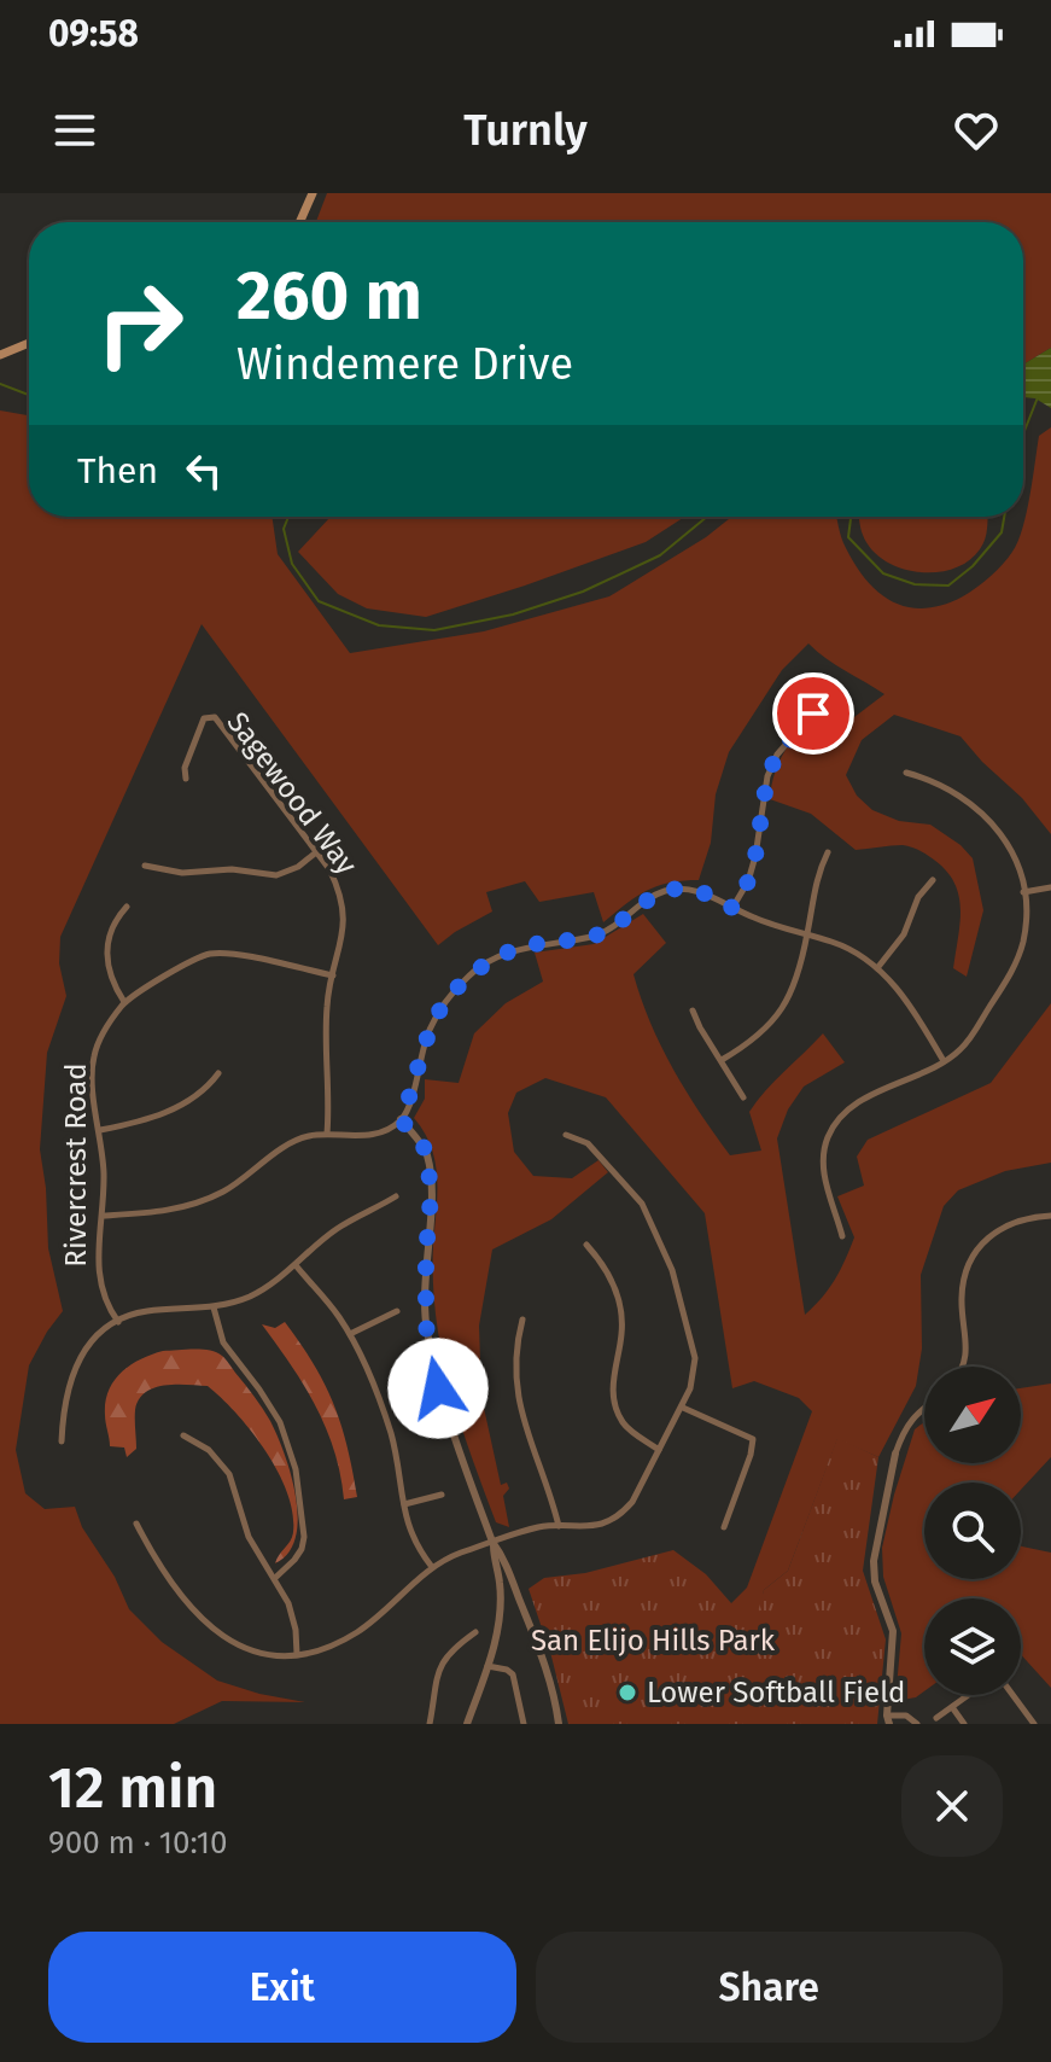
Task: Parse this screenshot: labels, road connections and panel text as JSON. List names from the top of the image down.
{
  "streets": {
    "street": ["Sagewood Way", "Rivercrest Road"]
  },
  "crossings": [
    ["Sagewood Way", "Rivercrest Road"]
  ],
  "parks": ["San Elijo Hills Park"],
  "places": ["Lower Softball Field"],
  "north": "top right",
  "page": {
    "status": "09:58",
    "header": "Turnly",
    "turn": ["260 m", "Windemere Drive"],
    "then": "Then",
    "heading": ["12 min", "900 m · 10:10"],
    "buttons": ["Exit", "Share"]
  }
}
